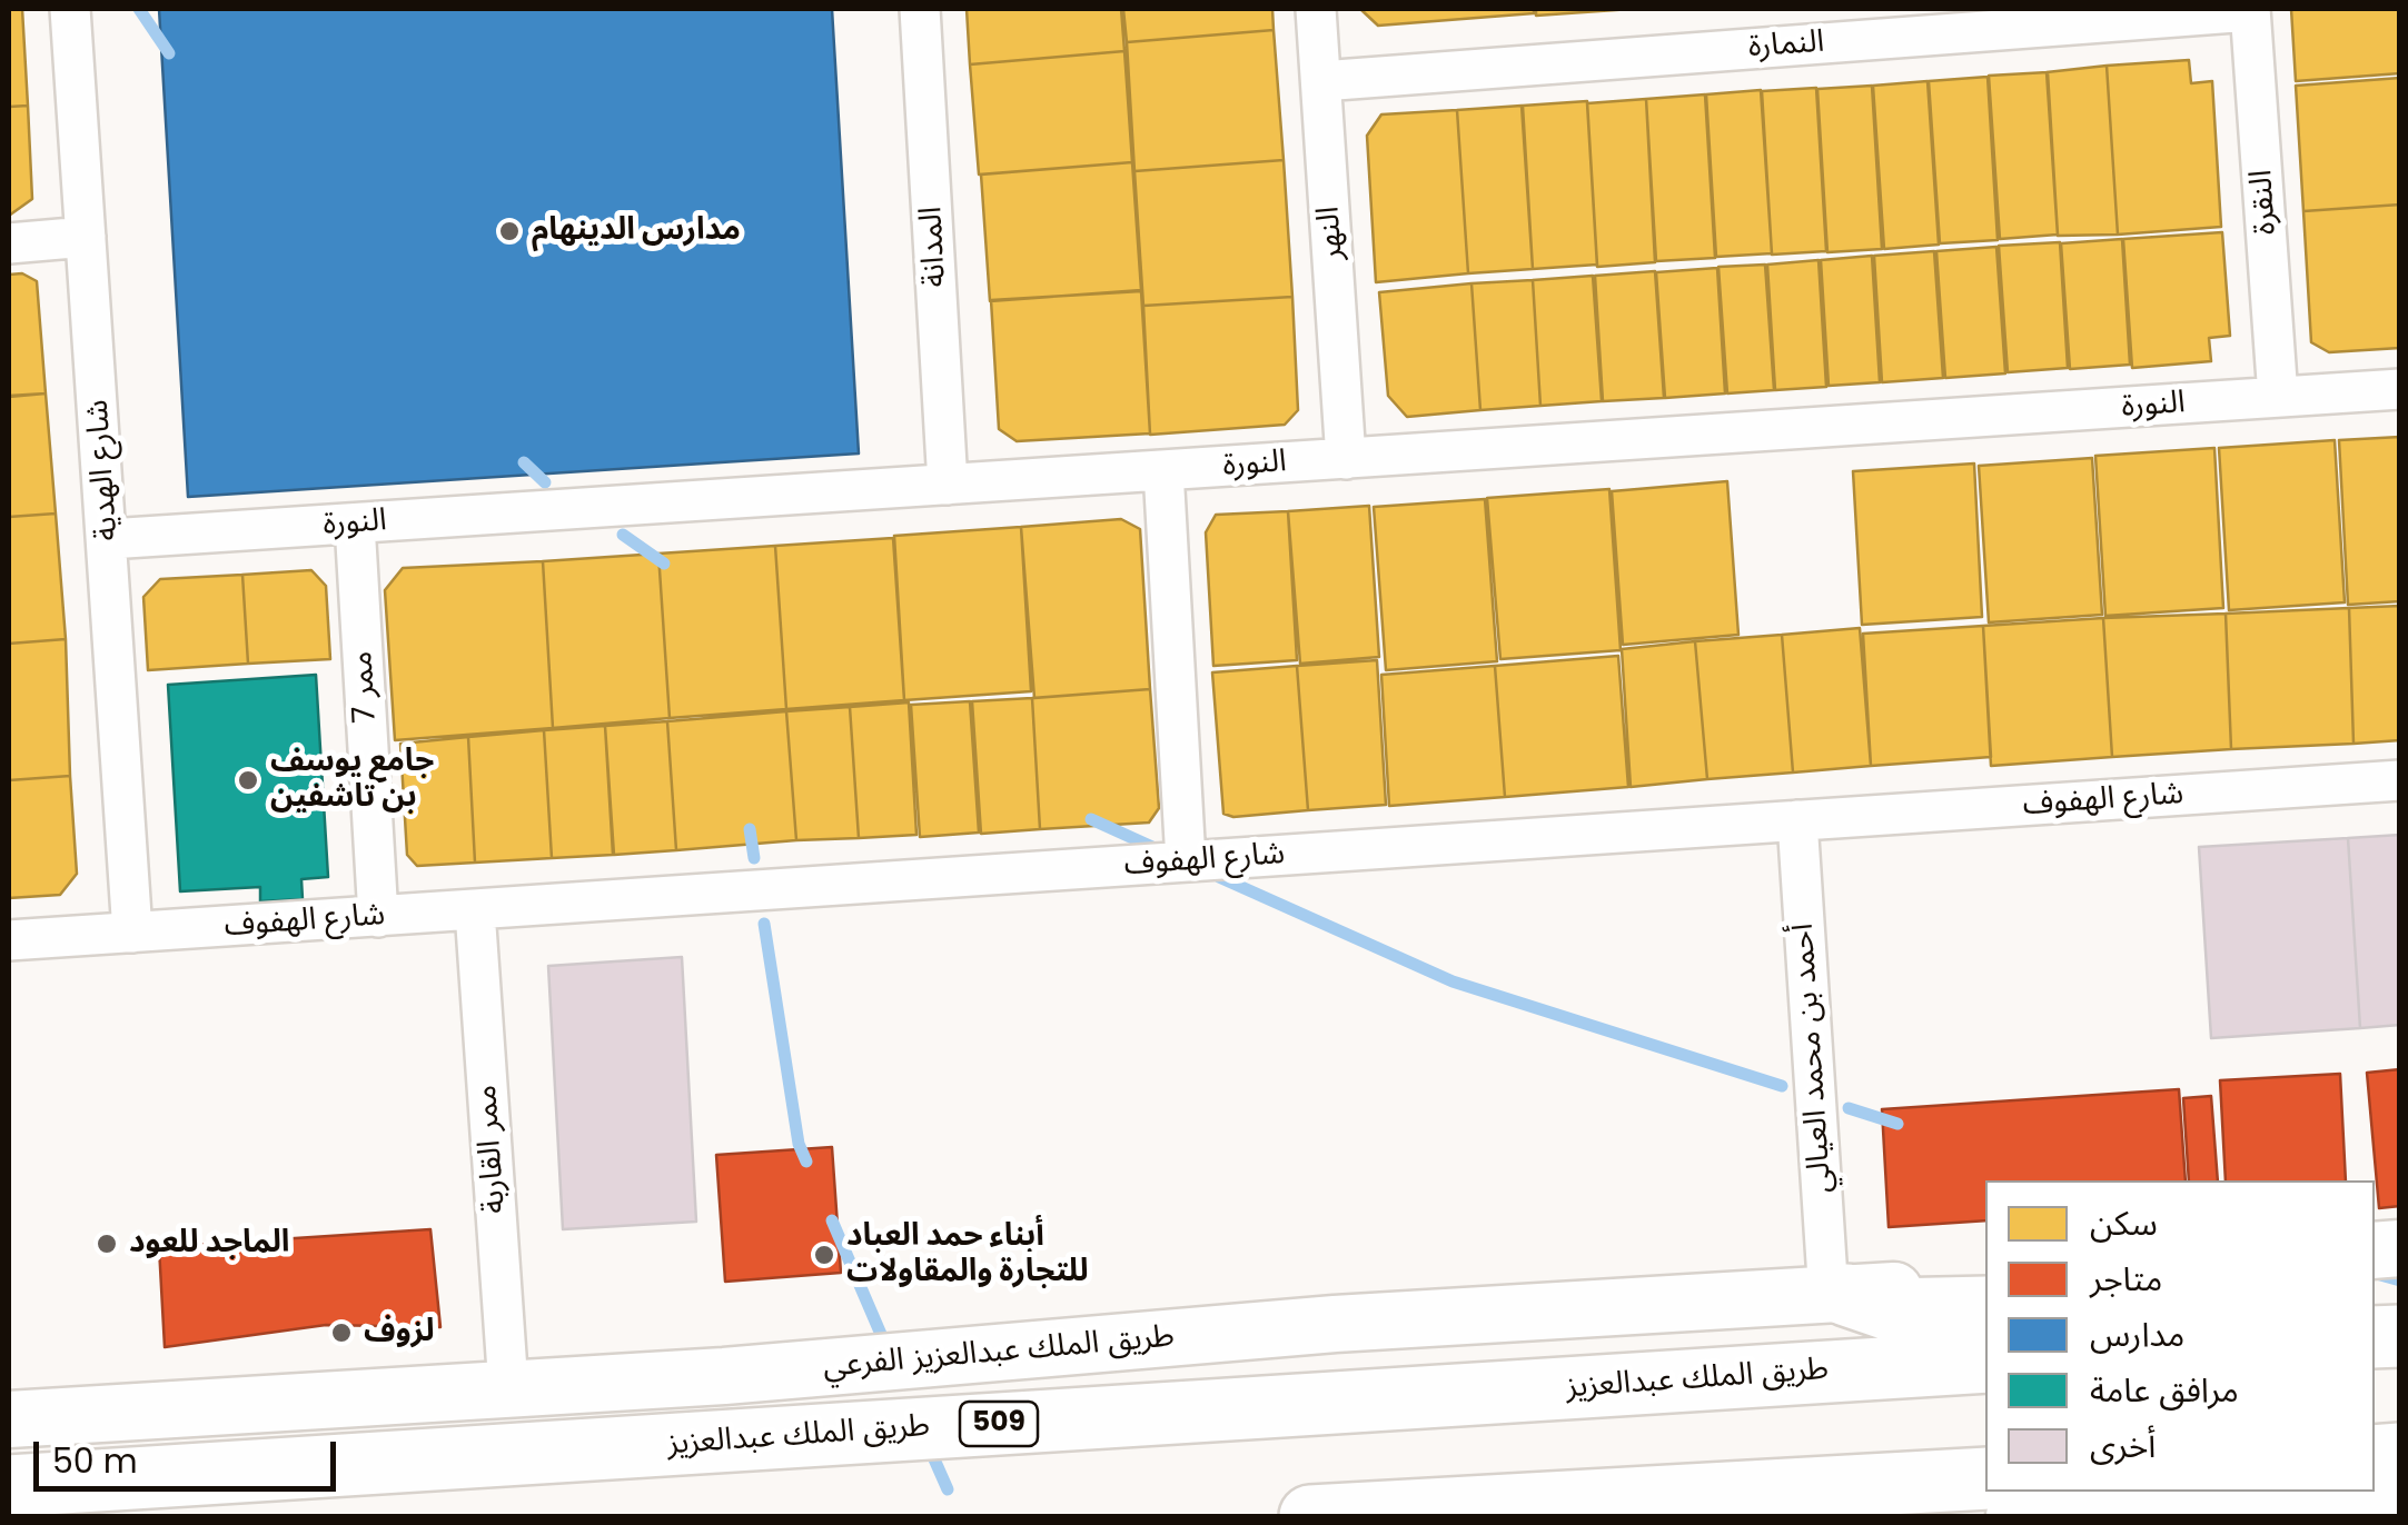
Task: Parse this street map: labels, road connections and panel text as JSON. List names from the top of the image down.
{
  "streets": {
    "main road": ["طريق الملك عبدالعزيز الفرعي", "طريق الملك عبدالعزيز", "509"],
    "street": [
      "النمارة",
      "النقرة",
      "النهر",
      "المدانة",
      "النورة",
      "شارع الهدية",
      "ممر 7",
      "شارع الهفوف",
      "أحمد بن محمد العيالي",
      "ممر القاربة"
    ]
  },
  "crossings": [
    ["النمارة", "النقرة"],
    ["النمارة", "النهر"],
    ["النقرة", "النورة"],
    ["النهر", "النورة"],
    ["المدانة", "النورة"],
    ["النورة", "شارع الهدية"],
    ["النورة", "ممر 7"],
    ["شارع الهدية", "شارع الهفوف"],
    ["ممر 7", "شارع الهفوف"],
    ["شارع الهفوف", "أحمد بن محمد العيالي"],
    ["شارع الهفوف", "ممر القاربة"],
    ["أحمد بن محمد العيالي", "طريق الملك عبدالعزيز الفرعي"],
    ["ممر القاربة", "طريق الملك عبدالعزيز الفرعي"]
  ],
  "places": [
    "مدارس الدينهام",
    "جامع يوسف بن تاشفين",
    "الماجد للعود",
    "أبناء حمد العباد للتجارة والمقاولات",
    "لزوف"
  ],
  "legend": [
    "سكن",
    "متاجر",
    "مدارس",
    "مرافق عامة",
    "أخرى"
  ],
  "scale_bar": "50 m"
}
